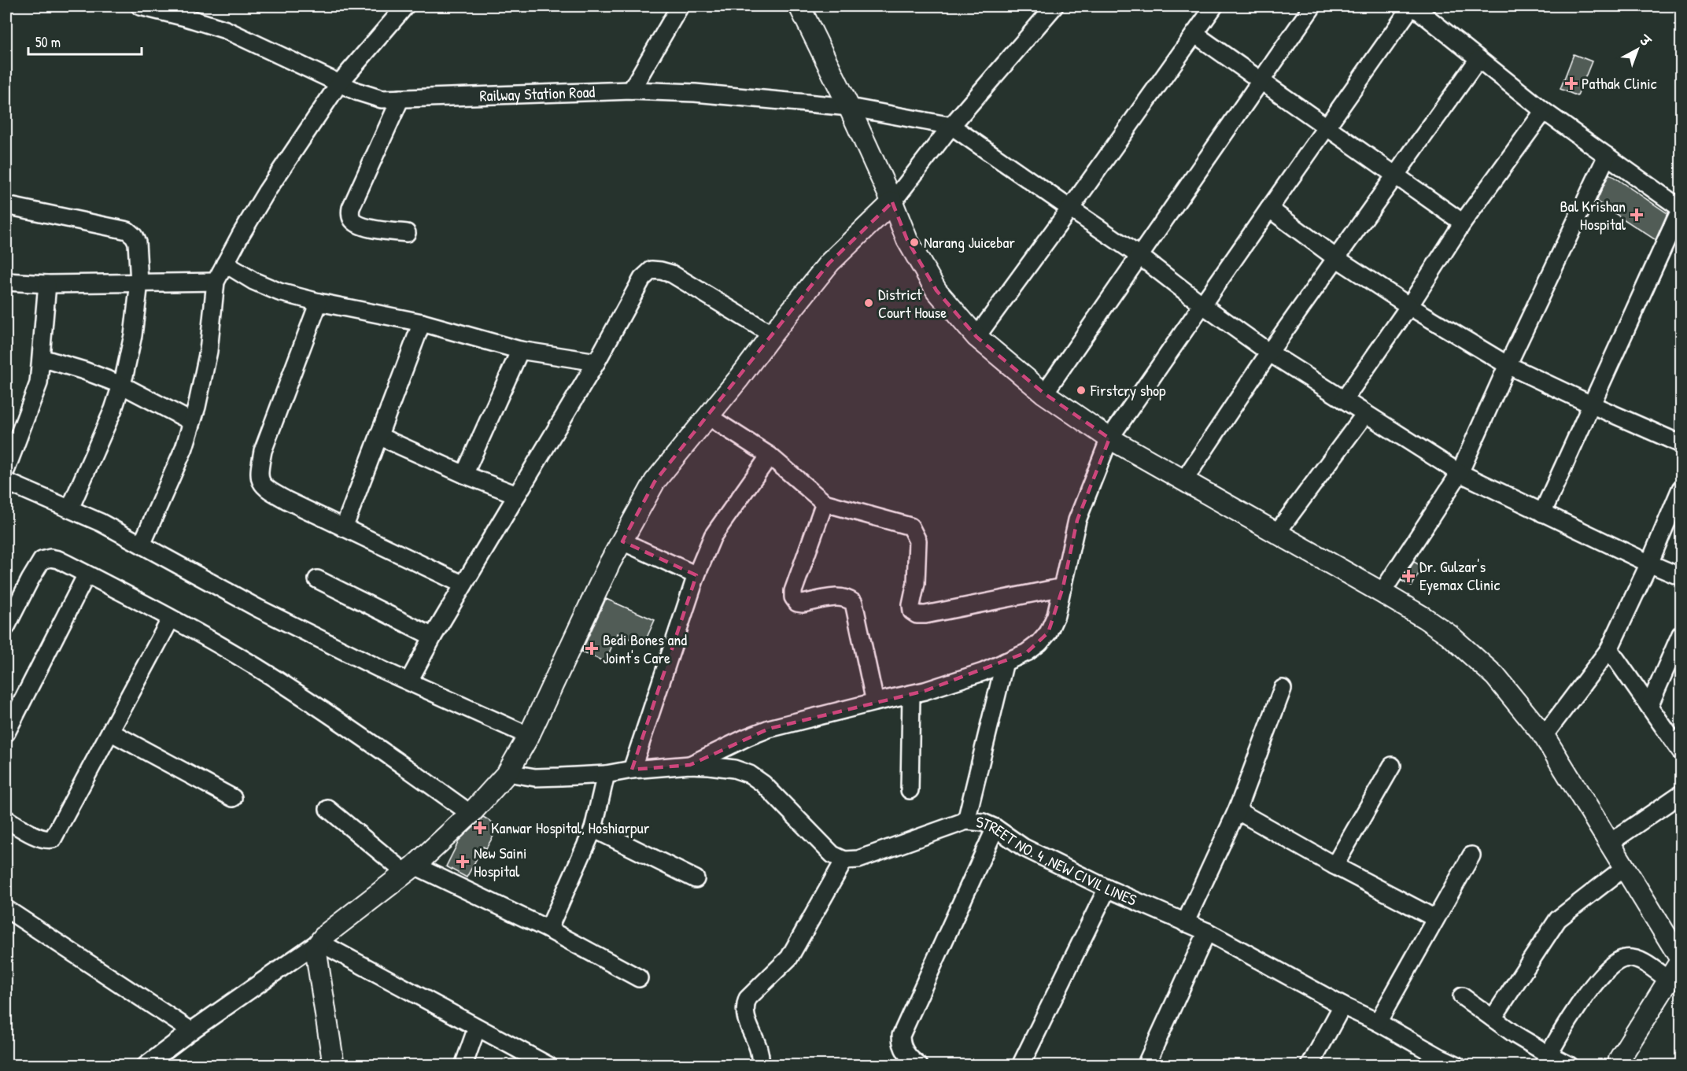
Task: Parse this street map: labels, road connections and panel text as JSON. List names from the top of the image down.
{
  "streets": {
    "street": ["Railway Station Road", "STREET NO. 4 ,NEW CIVIL LINES"]
  },
  "places": {
    "health": [
      "Pathak Clinic",
      "Bal Krishan Hospital",
      "Dr. Gulzar's Eyemax Clinic",
      "Bedi Bones and Joint's Care",
      "Kanwar Hospital, Hoshiarpur",
      "New Saini Hospital"
    ],
    "other": ["Narang Juicebar", "District Court House", "Firstcry shop"]
  },
  "scale_bar": "50 m",
  "north": "top right"
}
